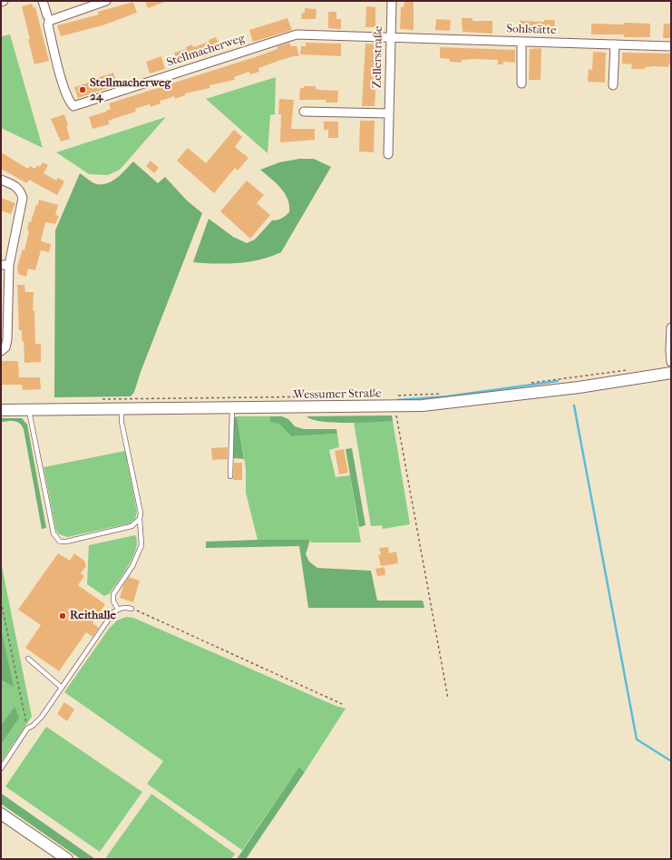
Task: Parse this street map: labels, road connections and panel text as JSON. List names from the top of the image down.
{
  "streets": {
    "main road": ["Wessumer Straße"],
    "street": ["Sohlstätte", "Stellmacherweg", "Zellerstraße"]
  },
  "crossings": [
    ["Sohlstätte", "Stellmacherweg"],
    ["Sohlstätte", "Zellerstraße"],
    ["Stellmacherweg", "Zellerstraße"]
  ],
  "places": ["Stellmacherweg 24", "Reithalle"]
}
